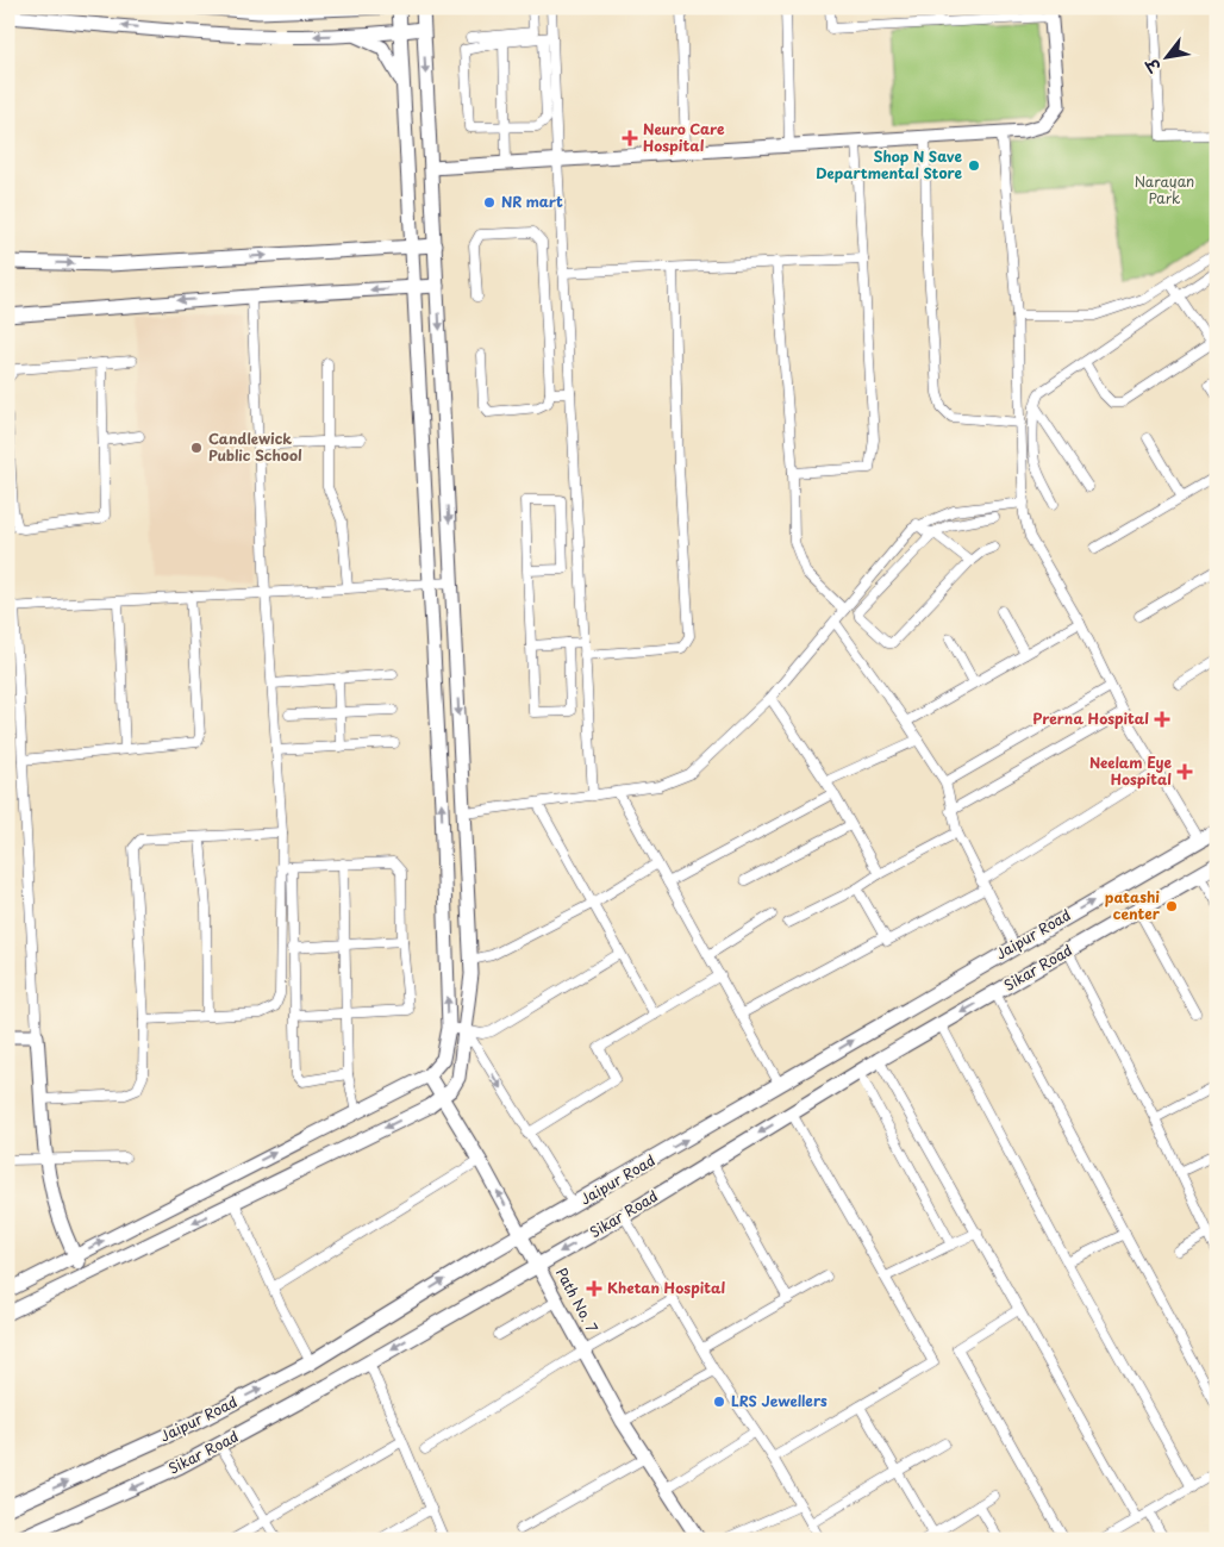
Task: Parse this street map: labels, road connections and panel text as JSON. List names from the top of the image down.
{
  "streets": {
    "main road": ["Jaipur Road", "Sikar Road"],
    "street": ["Path No. 7"]
  },
  "crossings": [
    ["Jaipur Road", "Path No. 7"],
    ["Sikar Road", "Path No. 7"]
  ],
  "one_way": ["Jaipur Road", "Sikar Road"],
  "parks": ["Narayan Park"],
  "places": {
    "health": [
      "Neuro Care Hospital",
      "Prerna Hospital",
      "Neelam Eye Hospital",
      "Khetan Hospital"
    ],
    "other": [
      "Shop N Save Departmental Store",
      "NR mart",
      "Candlewick Public School",
      "patashi center",
      "LRS Jewellers"
    ]
  },
  "north": "bottom left"
}
